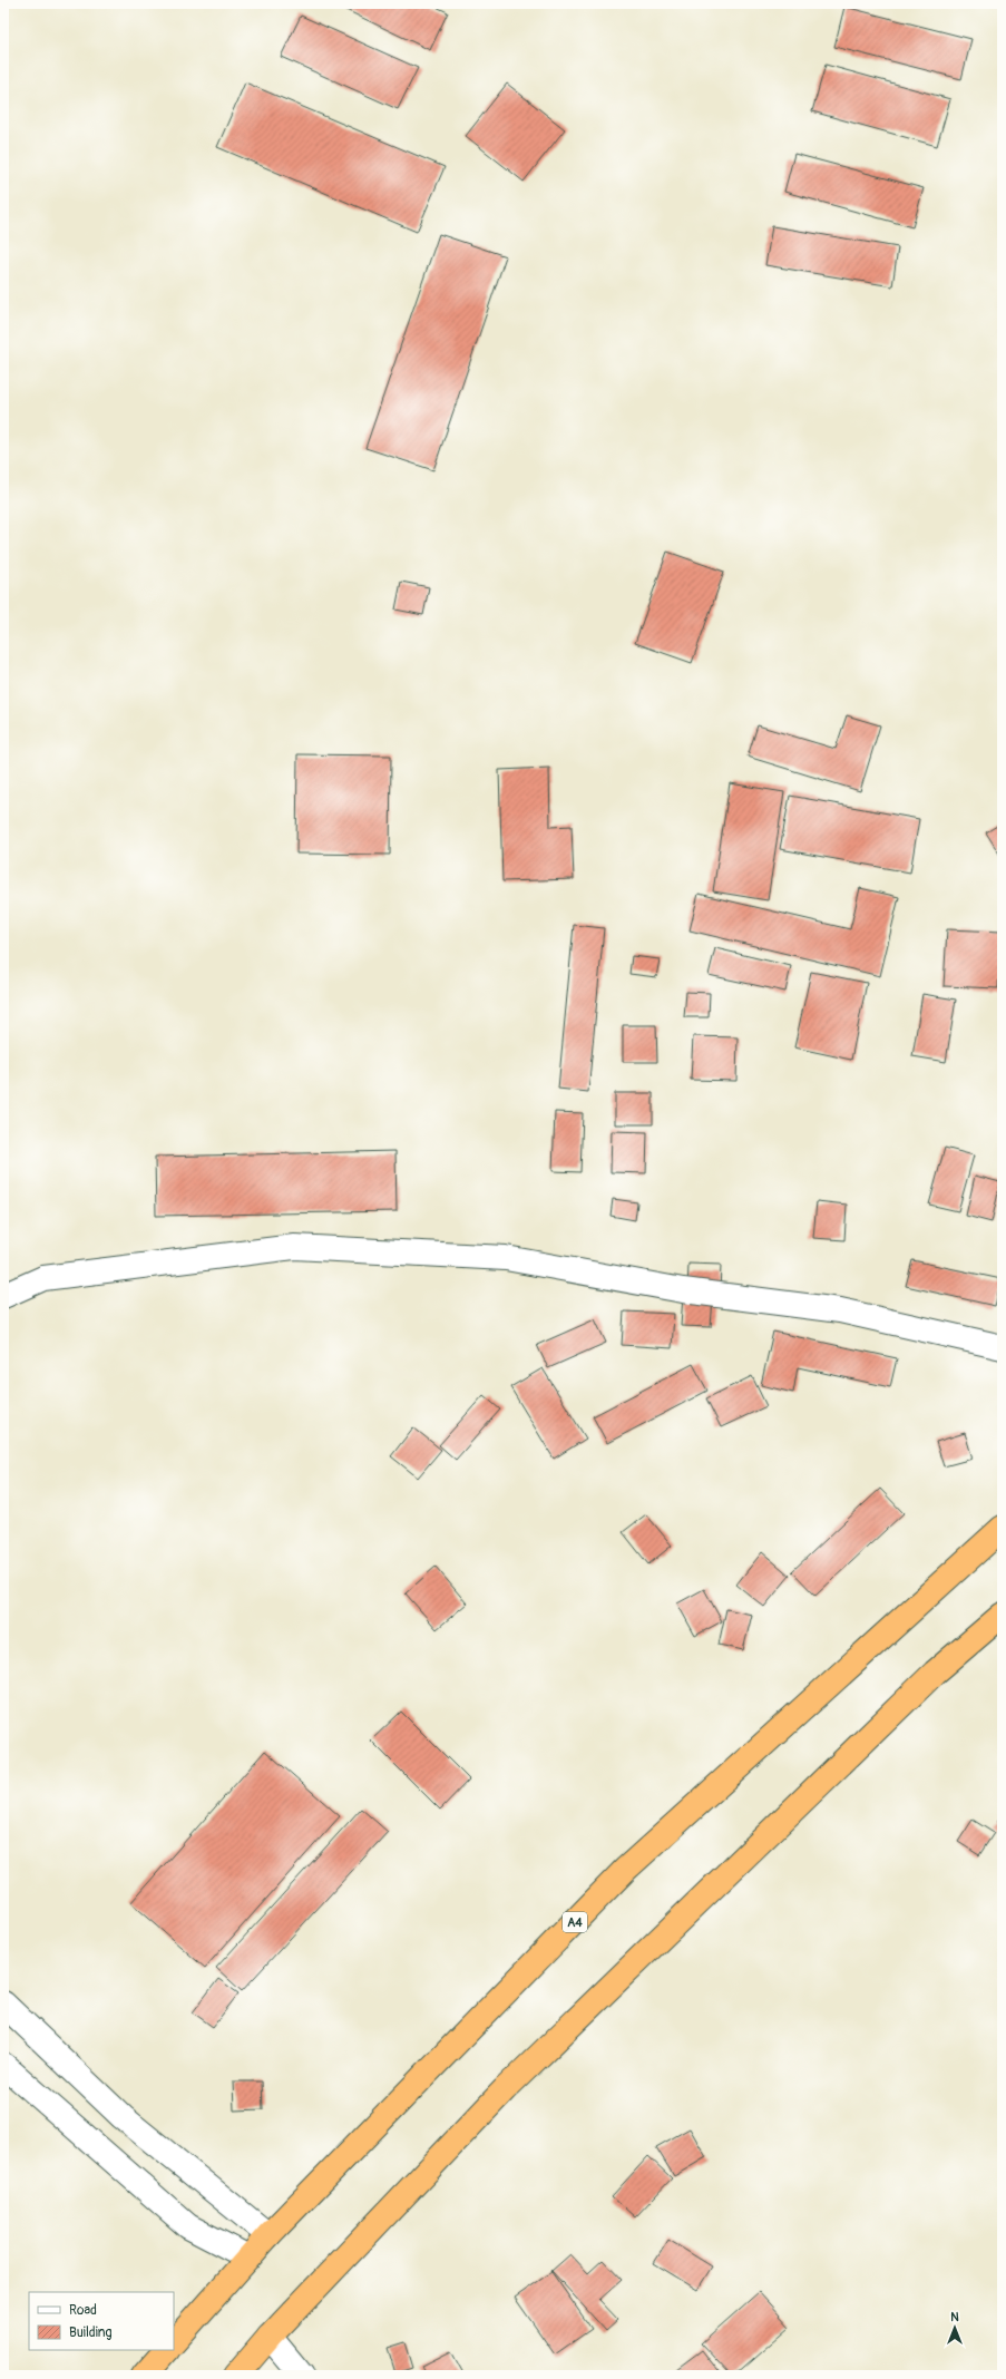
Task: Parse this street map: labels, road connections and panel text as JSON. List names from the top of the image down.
{
  "streets": {
    "highway": ["A4"]
  },
  "legend": ["Road", "Building"],
  "north": "top"
}
